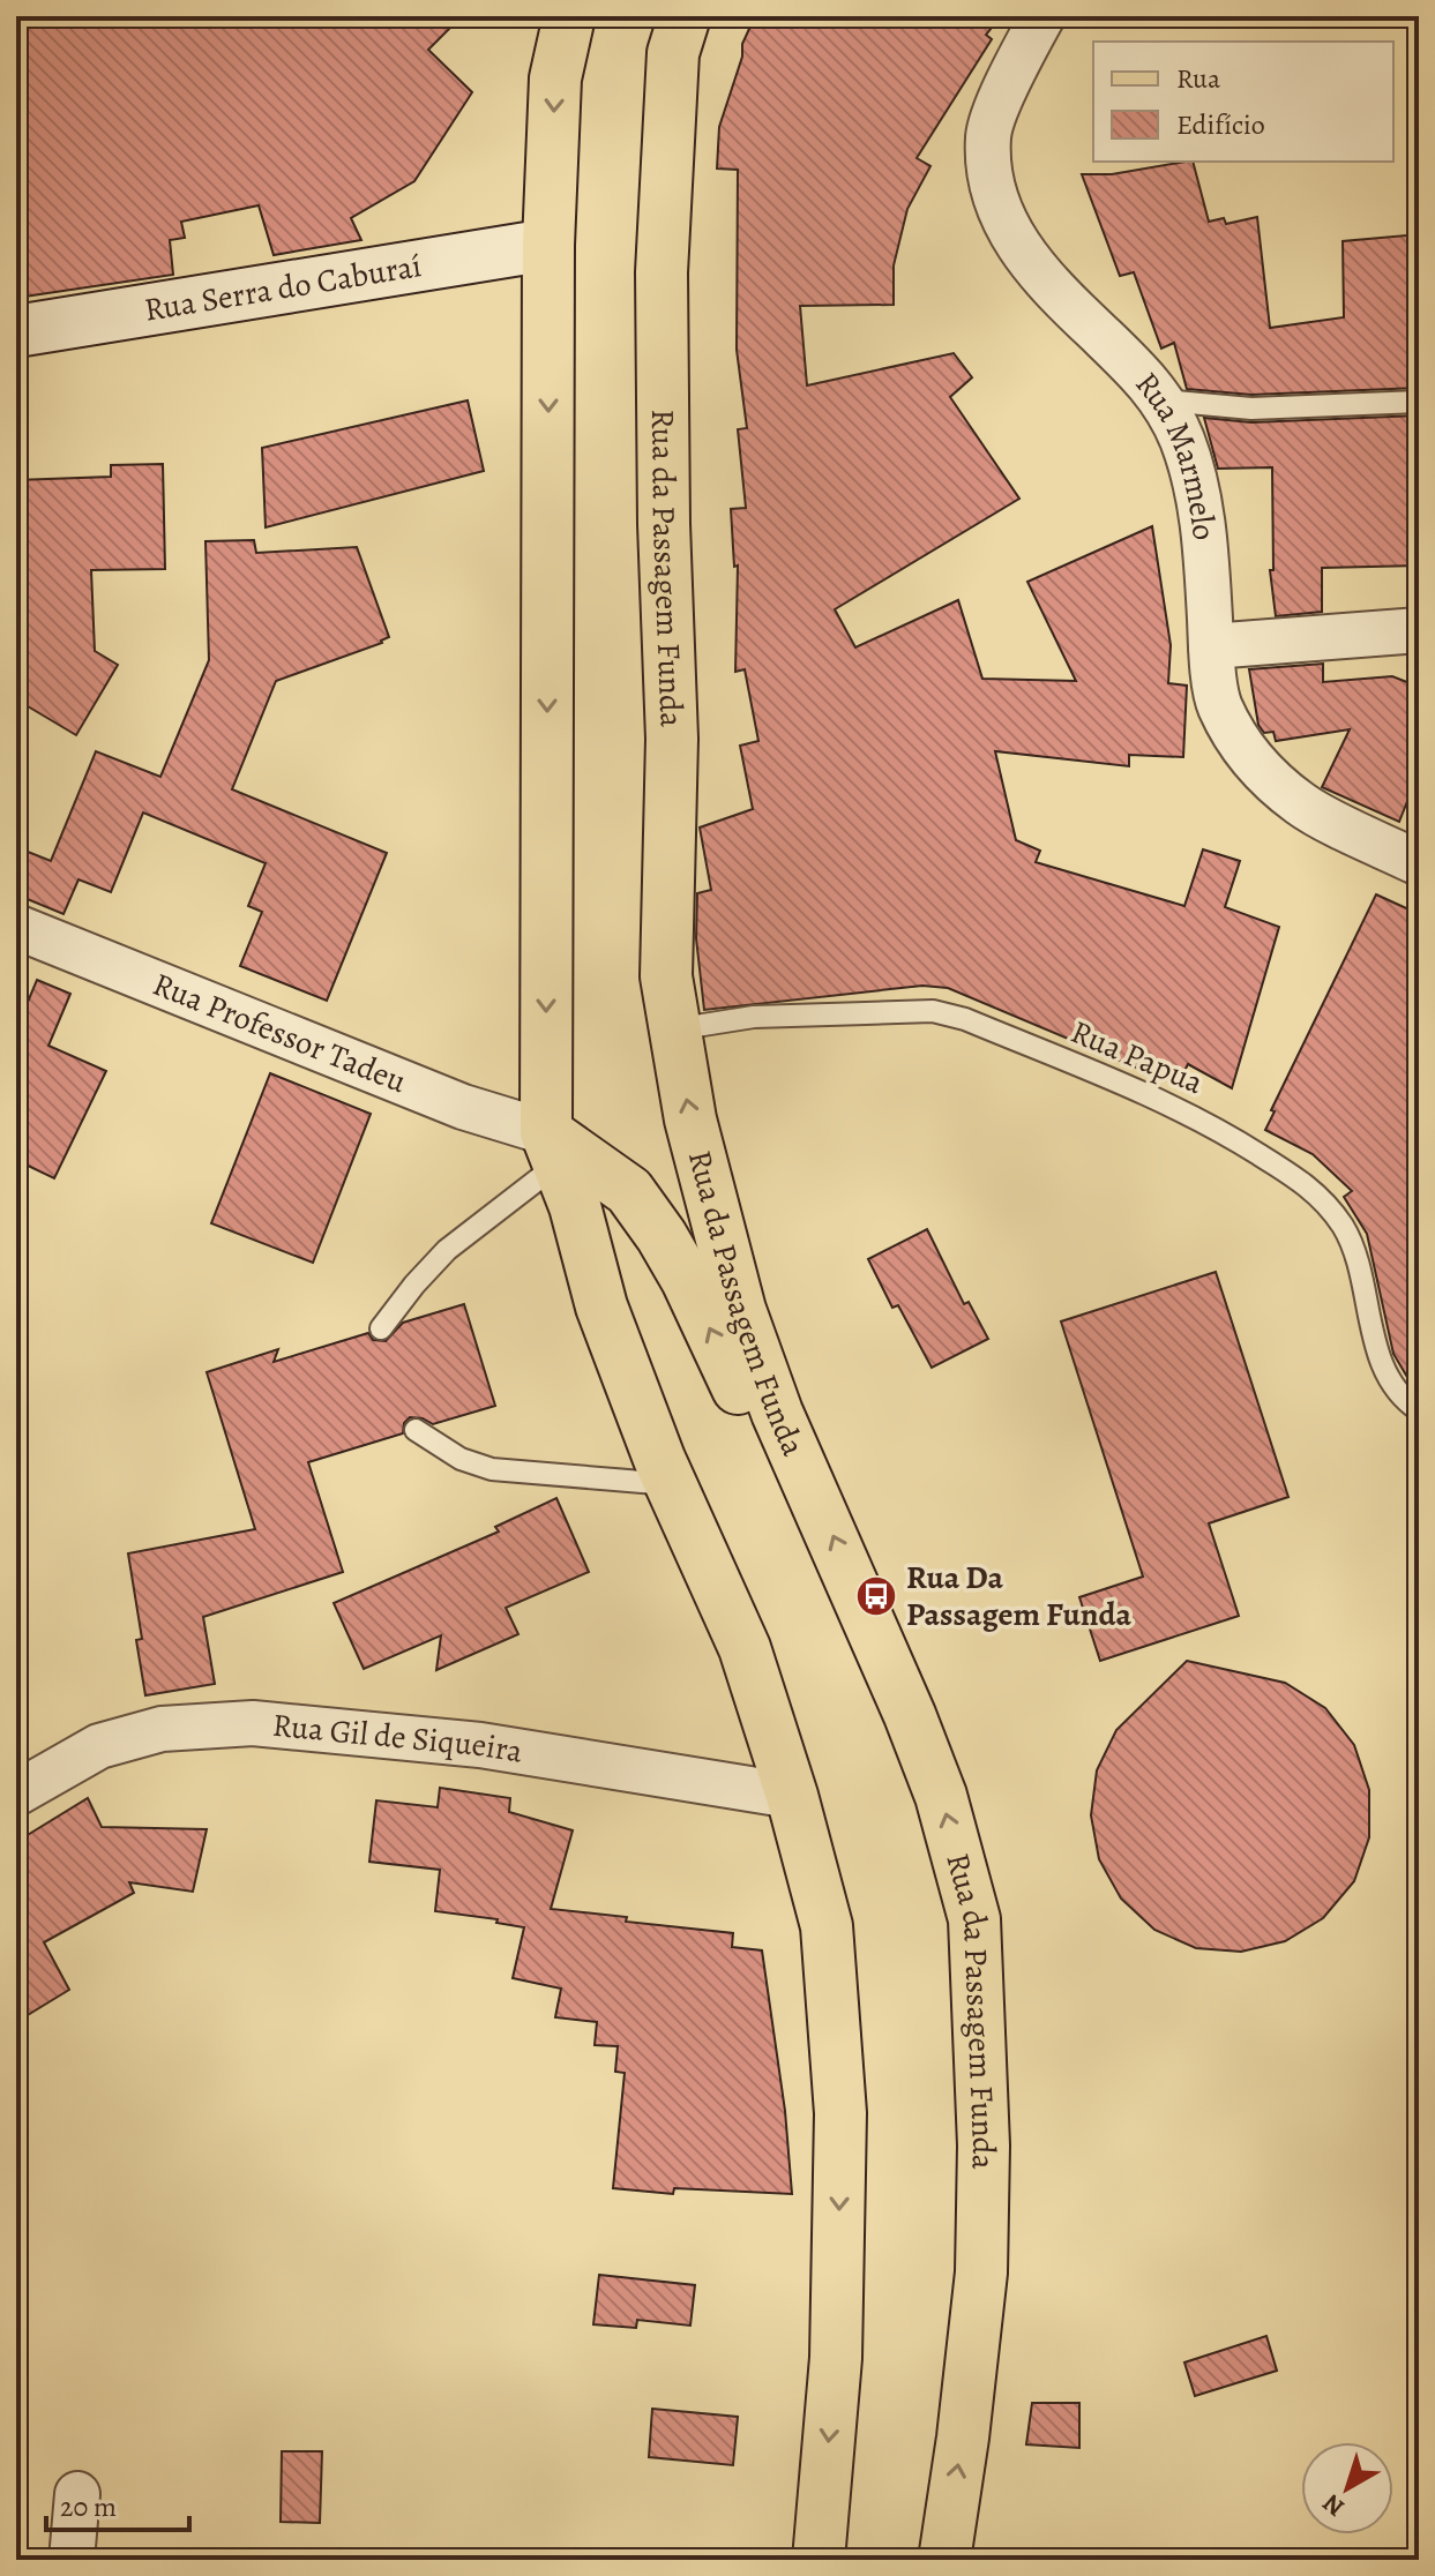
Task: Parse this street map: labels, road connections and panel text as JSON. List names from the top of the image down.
{
  "streets": {
    "main road": ["Rua da Passagem Funda"],
    "street": [
      "Rua Serra do Caburaí",
      "Rua Marmelo",
      "Rua Professor Tadeu",
      "Rua Gil de Siqueira"
    ],
    "lane": ["Rua Papua"]
  },
  "crossings": [
    ["Rua da Passagem Funda", "Rua Papua"]
  ],
  "places": {
    "bus stop": ["Rua Da Passagem Funda"]
  },
  "legend": ["Rua", "Edifício"],
  "scale_bar": "20 m",
  "north": "bottom left"
}
